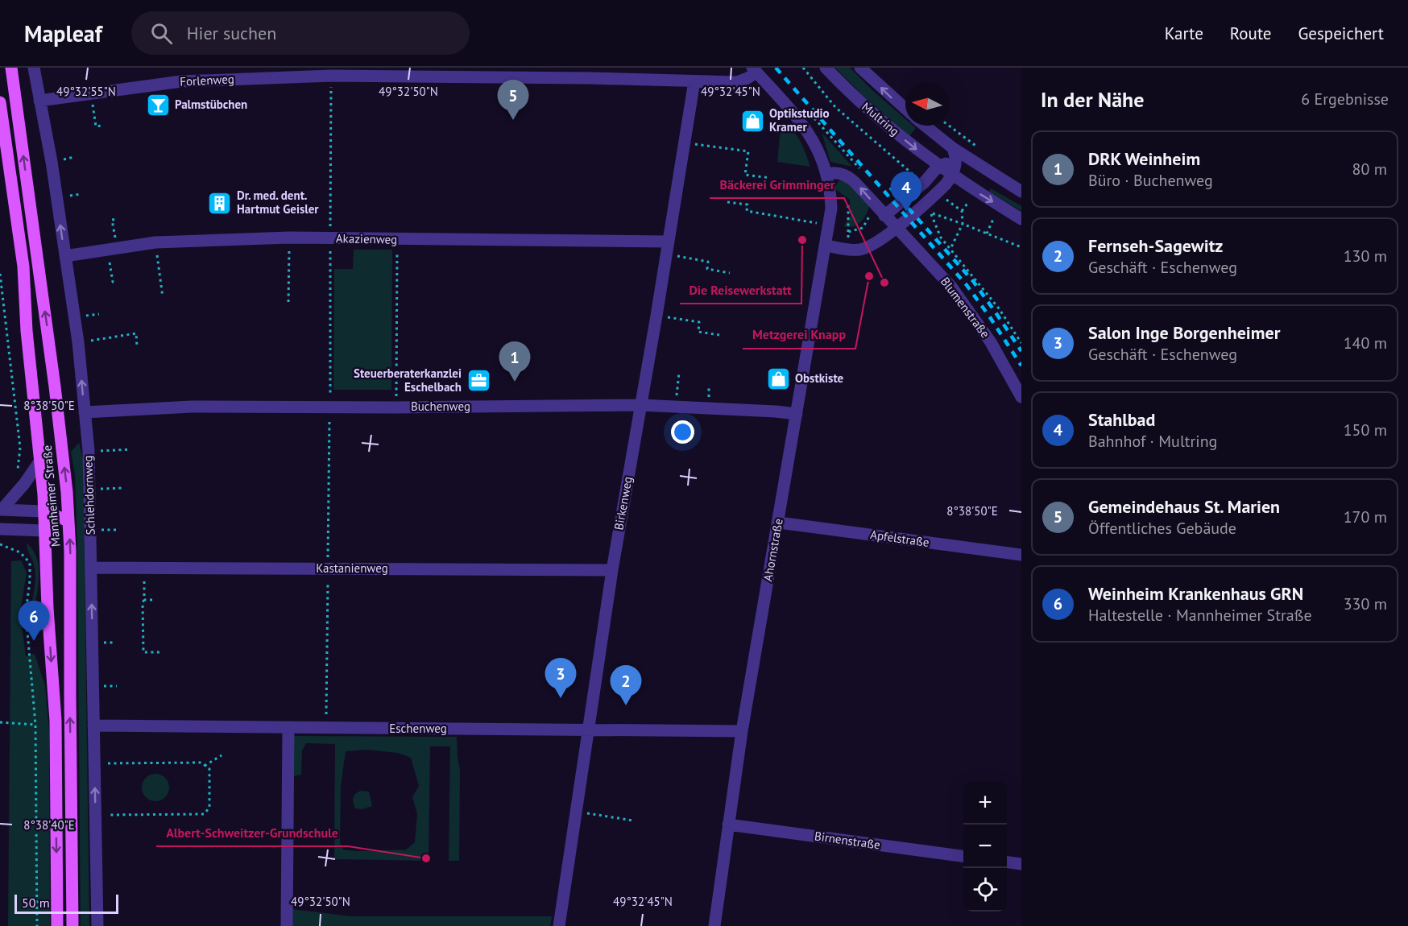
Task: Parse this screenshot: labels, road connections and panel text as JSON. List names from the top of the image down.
{
  "streets": {
    "main road": ["Mannheimer Straße"],
    "street": [
      "Forlenweg",
      "Multring",
      "Akazienweg",
      "Blumenstraße",
      "Buchenweg",
      "Schlehdornweg",
      "Birkenweg",
      "Apfelstraße",
      "Ahornstraße",
      "Kastanienweg",
      "Eschenweg",
      "Birnenstraße"
    ]
  },
  "crossings": [
    ["Forlenweg", "Schlehdornweg"],
    ["Forlenweg", "Birkenweg"],
    ["Forlenweg", "Ahornstraße"],
    ["Akazienweg", "Schlehdornweg"],
    ["Akazienweg", "Birkenweg"],
    ["Blumenstraße", "Ahornstraße"],
    ["Buchenweg", "Schlehdornweg"],
    ["Buchenweg", "Birkenweg"],
    ["Buchenweg", "Ahornstraße"],
    ["Schlehdornweg", "Kastanienweg"],
    ["Schlehdornweg", "Eschenweg"],
    ["Birkenweg", "Kastanienweg"],
    ["Birkenweg", "Eschenweg"],
    ["Apfelstraße", "Ahornstraße"],
    ["Ahornstraße", "Eschenweg"],
    ["Ahornstraße", "Birnenstraße"]
  ],
  "one_way": ["Schlehdornweg"],
  "places": {
    "bar": ["Palmstübchen"],
    "shop": ["Optikstudio Kramer", "Obstkiste"],
    "building": ["Dr. med. dent. Hartmut Geisler"],
    "other": [
      "Die Reisewerkstatt",
      "Metzgerei Knapp",
      "Bäckerei Grimminger",
      "Albert-Schweitzer-Grundschule"
    ],
    "office": ["Steuerberaterkanzlei Eschelbach"]
  },
  "scale_bar": "50 m",
  "north": "left",
  "page": {
    "header": "Mapleaf",
    "search": "Hier suchen",
    "nav": ["Karte", "Route", "Gespeichert"],
    "heading": ["In der Nähe", "6 Ergebnisse"],
    "pins": [
      "5",
      "4",
      "1",
      "6",
      "3",
      "2"
    ],
    "list": [
      {
        "mark": "1",
        "name": "DRK Weinheim",
        "note": "Büro · Buchenweg",
        "value": "80 m"
      },
      {
        "mark": "2",
        "name": "Fernseh-Sagewitz",
        "note": "Geschäft · Eschenweg",
        "value": "130 m"
      },
      {
        "mark": "3",
        "name": "Salon Inge Borgenheimer",
        "note": "Geschäft · Eschenweg",
        "value": "140 m"
      },
      {
        "mark": "4",
        "name": "Stahlbad",
        "note": "Bahnhof · Multring",
        "value": "150 m"
      },
      {
        "mark": "5",
        "name": "Gemeindehaus St. Marien",
        "note": "Öffentliches Gebäude",
        "value": "170 m"
      },
      {
        "mark": "6",
        "name": "Weinheim Krankenhaus GRN",
        "note": "Haltestelle · Mannheimer Straße",
        "value": "330 m"
      }
    ],
    "map_buttons": ["+", "−"],
    "scale": "50 m"
  },
  "coordinates": [
    "49°32'55\"N",
    "49°32'50\"N",
    "49°32'45\"N",
    "8°38'50\"E",
    "8°38'40\"E"
  ]
}
